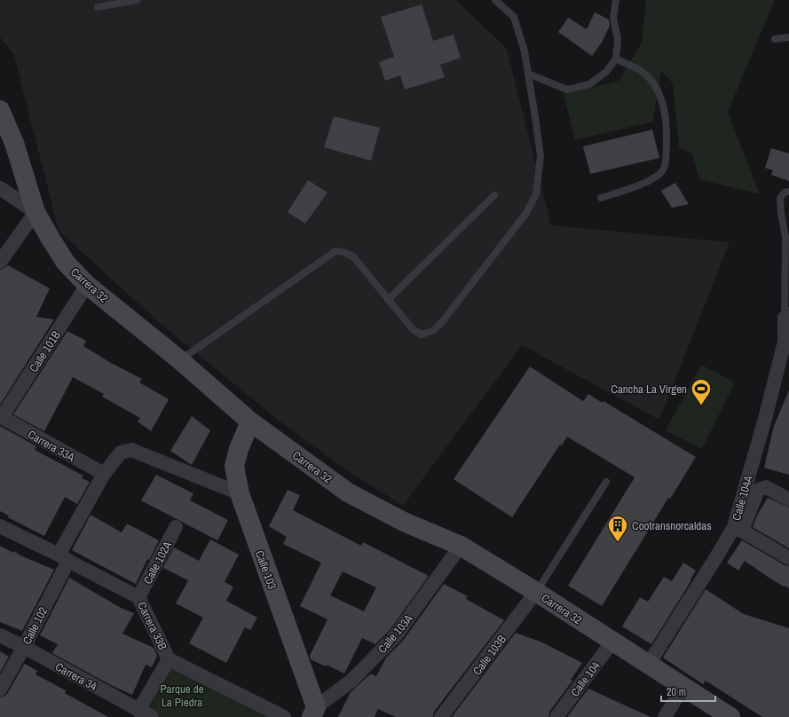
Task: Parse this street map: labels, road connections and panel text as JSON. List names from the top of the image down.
{
  "streets": {
    "main road": ["Carrera 32", "Calle 103"],
    "street": [
      "Calle 101B",
      "Carrera 33A",
      "Calle 104A",
      "Calle 102A",
      "Calle 102",
      "Carrera 33B",
      "Calle 103A",
      "Calle 103B",
      "Carrera 34",
      "Calle 104"
    ]
  },
  "crossings": [
    ["Carrera 32", "Calle 101B"],
    ["Carrera 32", "Calle 104A"],
    ["Carrera 32", "Calle 103"],
    ["Carrera 32", "Calle 103A"],
    ["Carrera 32", "Calle 103B"],
    ["Carrera 32", "Calle 104"],
    ["Calle 101B", "Carrera 33A"],
    ["Carrera 33A", "Calle 102"],
    ["Calle 102A", "Carrera 33B"],
    ["Calle 103", "Calle 102"],
    ["Calle 103", "Calle 103A"],
    ["Calle 102", "Carrera 33B"],
    ["Calle 102", "Carrera 34"]
  ],
  "parks": ["Parque de La Piedra"],
  "places": {
    "sports": ["Cancha La Virgen"],
    "building": ["Cootransnorcaldas"]
  },
  "scale_bar": "20 m"
}
